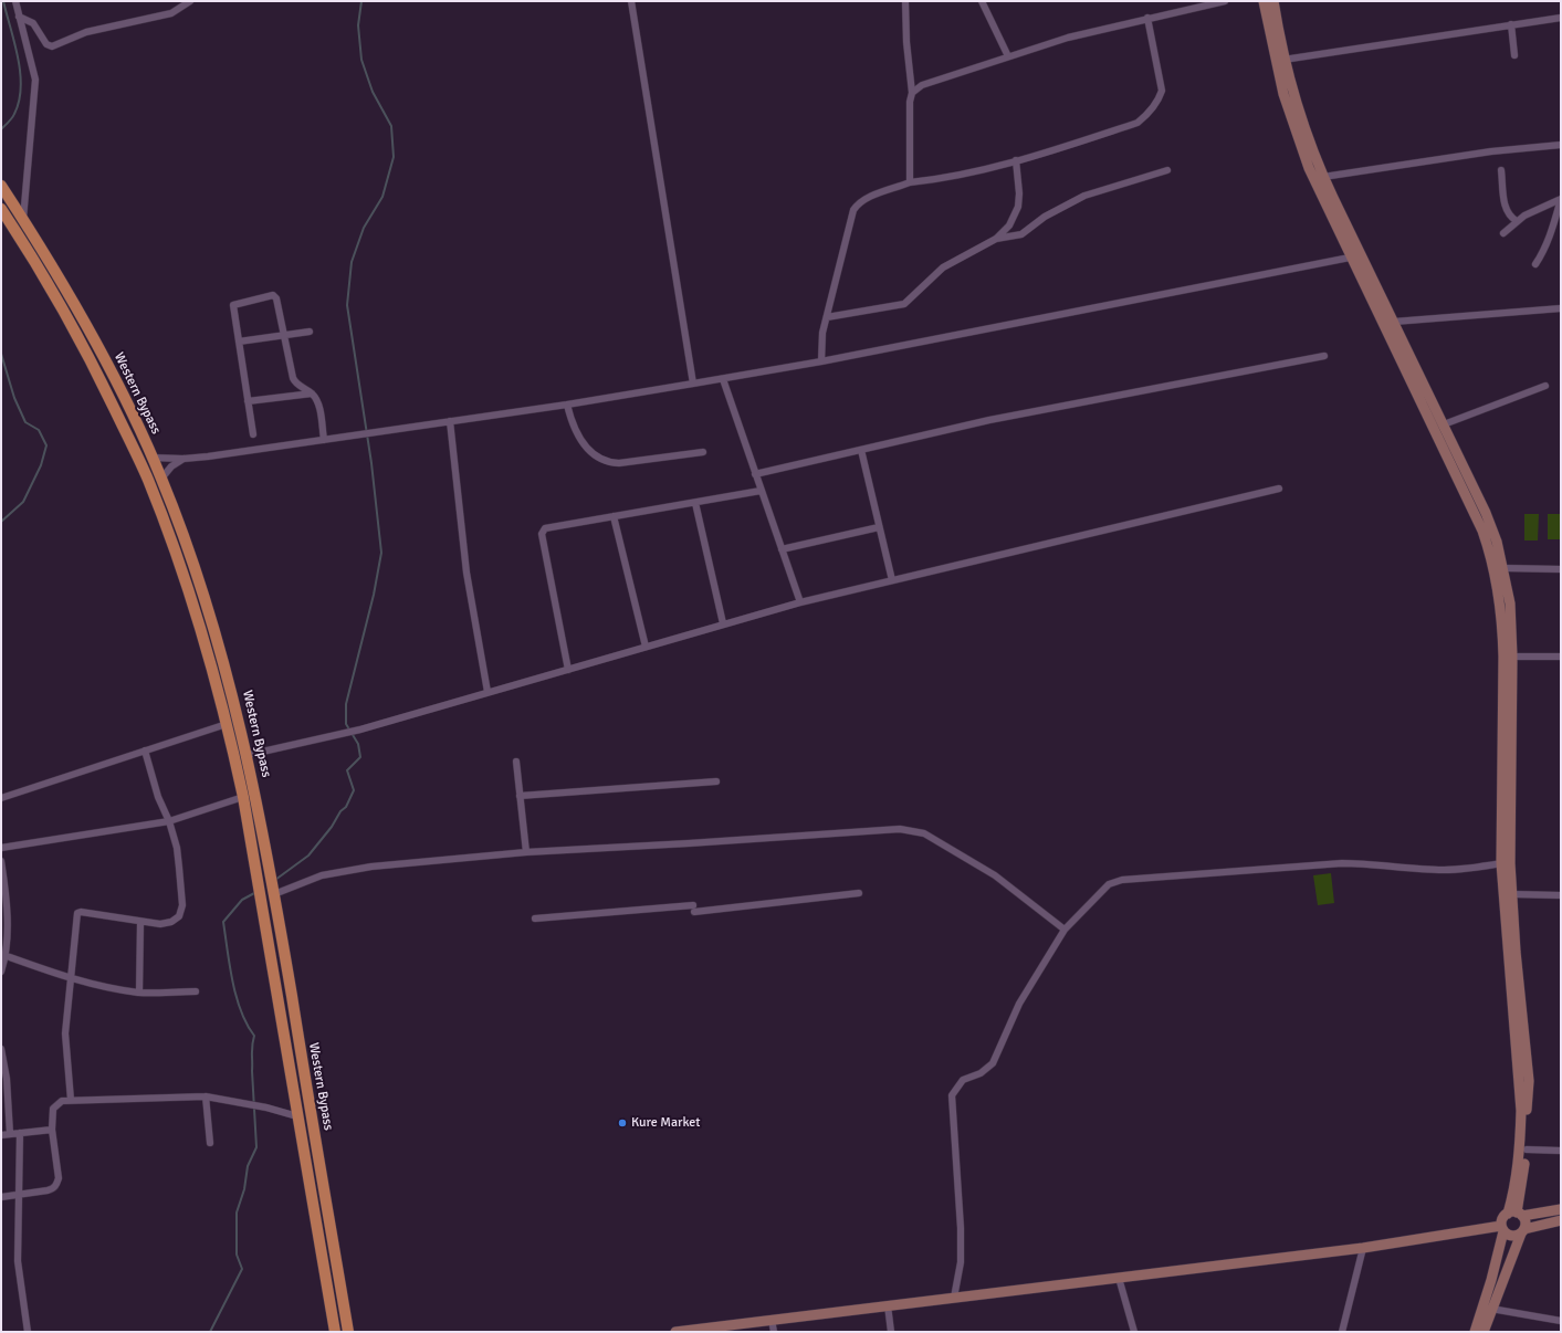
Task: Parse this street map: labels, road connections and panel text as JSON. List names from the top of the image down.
{
  "streets": {
    "main road": ["Western Bypass"]
  },
  "places": ["Kure Market"]
}
